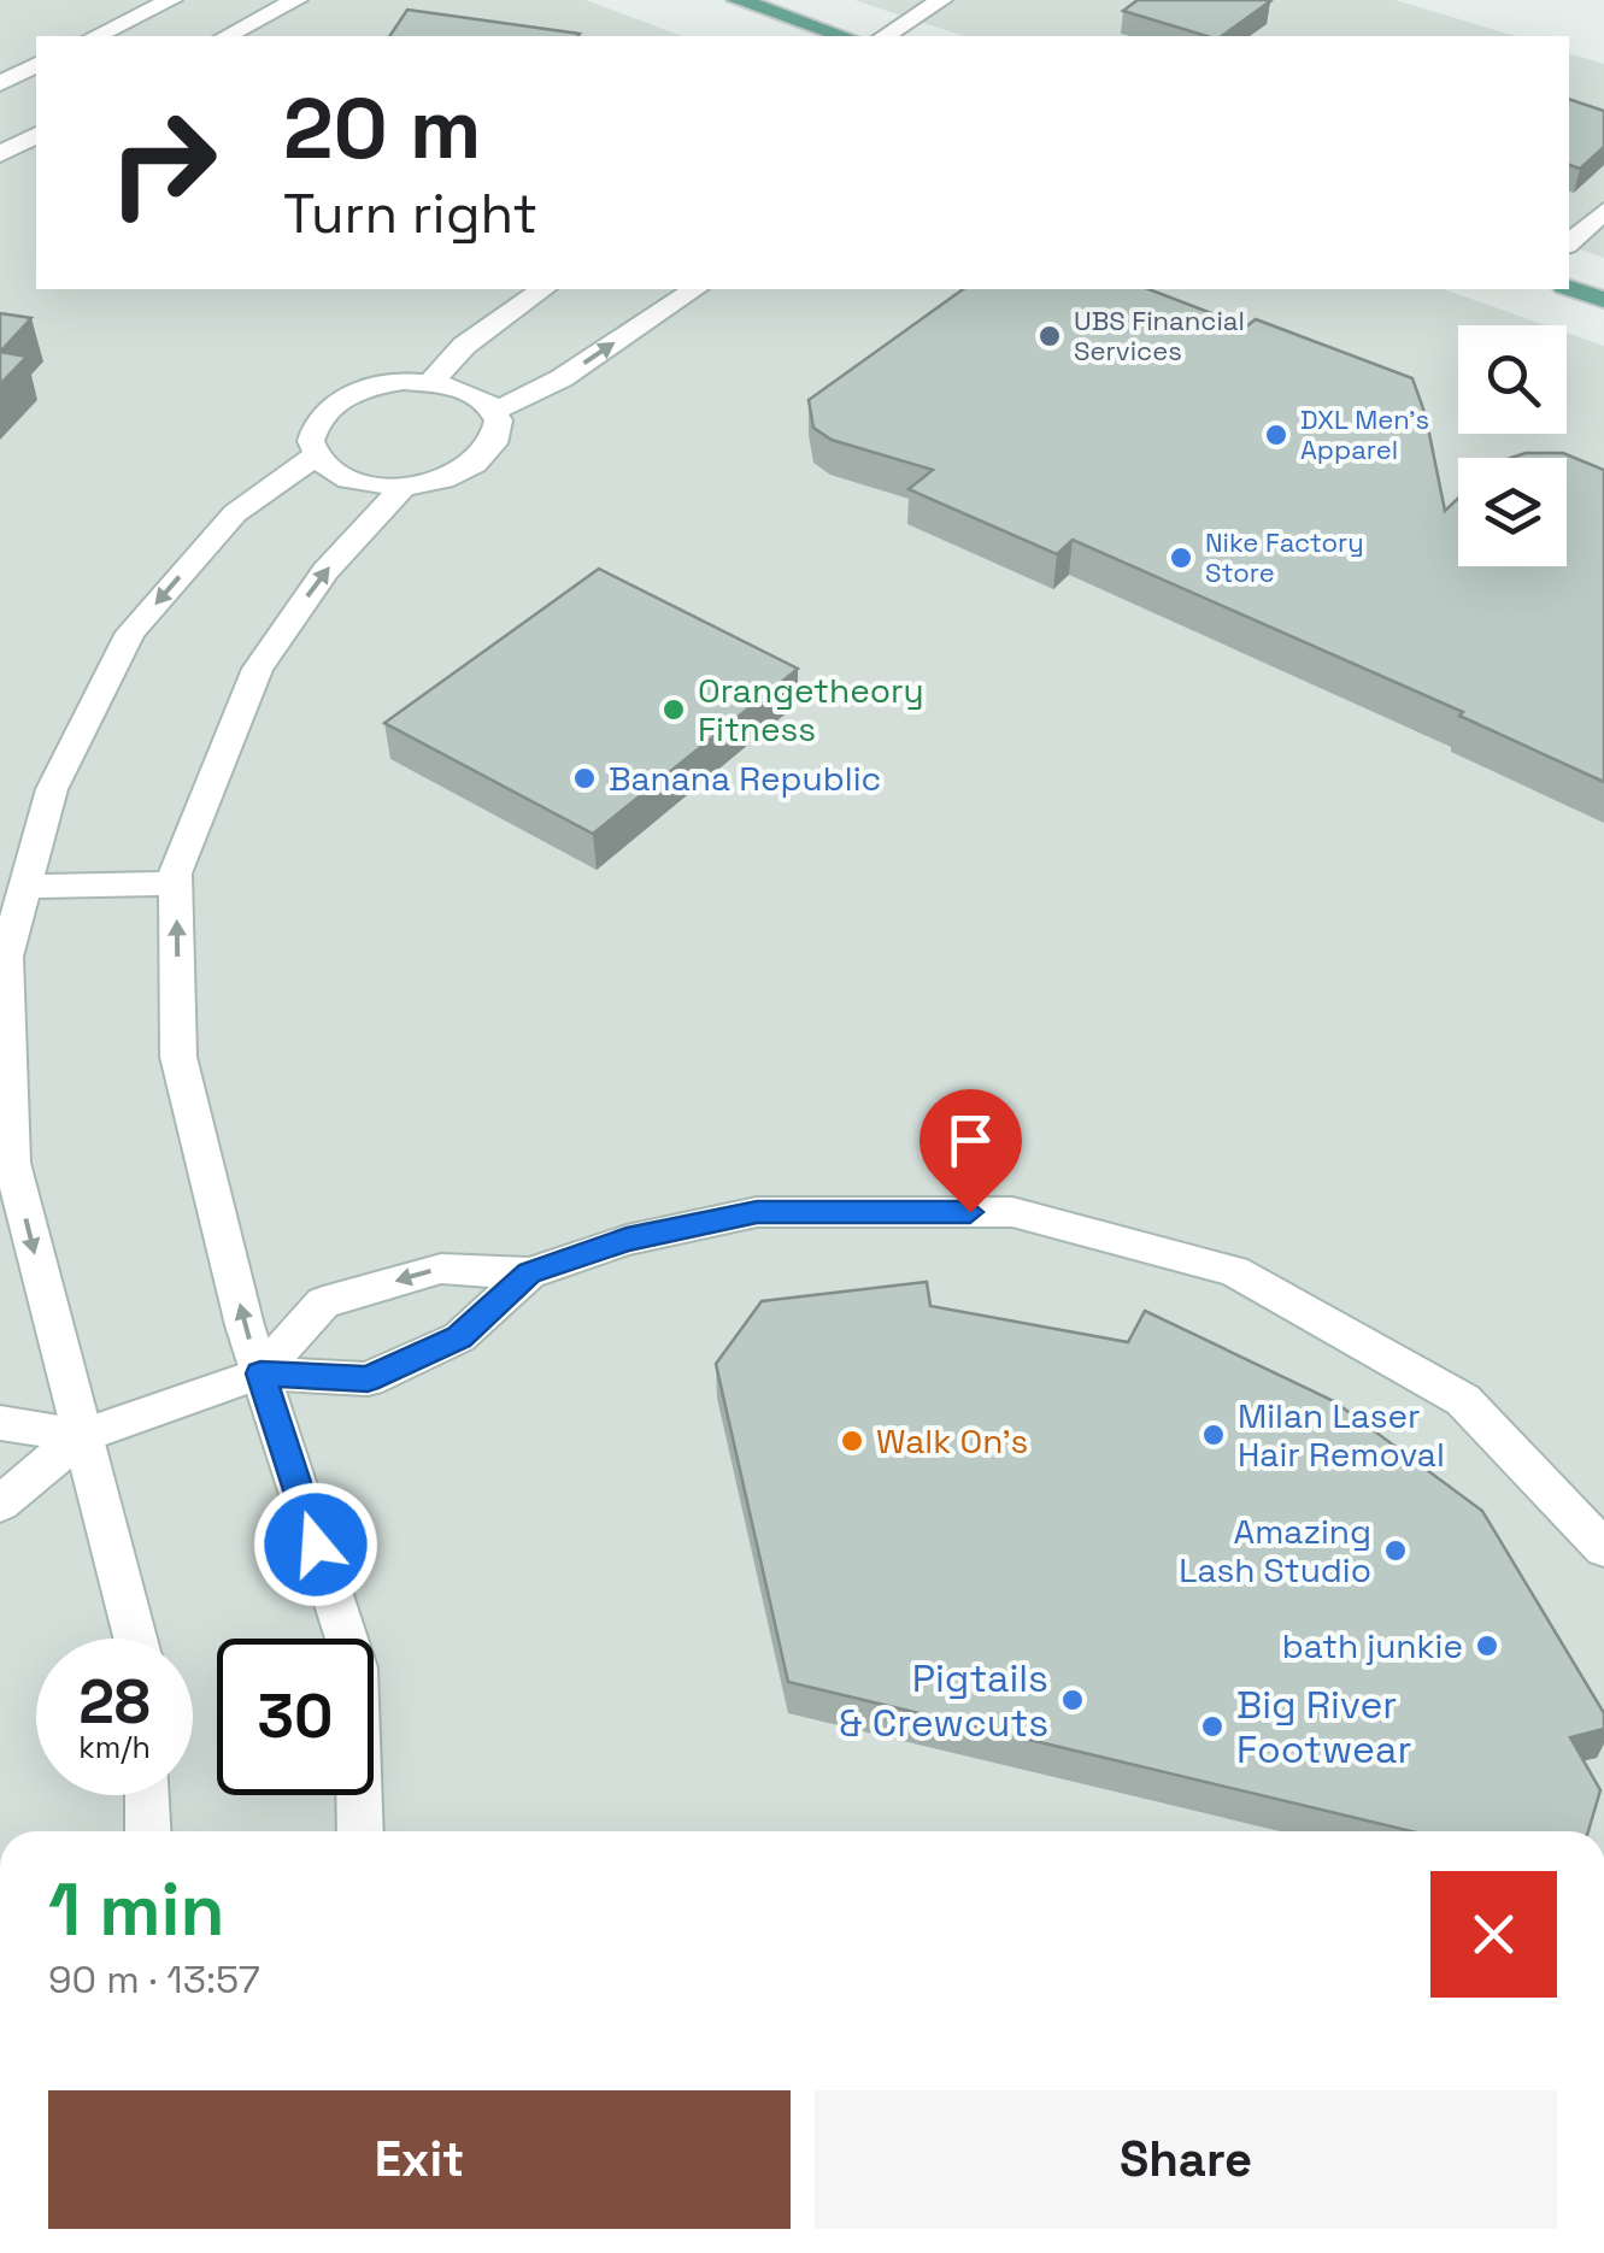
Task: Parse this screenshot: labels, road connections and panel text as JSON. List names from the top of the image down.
{
  "places": [
    "UBS Financial Services",
    "DXL Men's Apparel",
    "Nike Factory Store",
    "Orangetheory Fitness",
    "Banana Republic",
    "Milan Laser Hair Removal",
    "Walk On's",
    "Amazing Lash Studio",
    "bath junkie",
    "Pigtails & Crewcuts",
    "Big River Footwear"
  ],
  "page": {
    "turn": ["20 m", "Turn right"],
    "speed": "28 km/h",
    "limit": "30",
    "heading": ["1 min", "90 m · 13:57"],
    "buttons": ["Exit", "Share"]
  }
}
